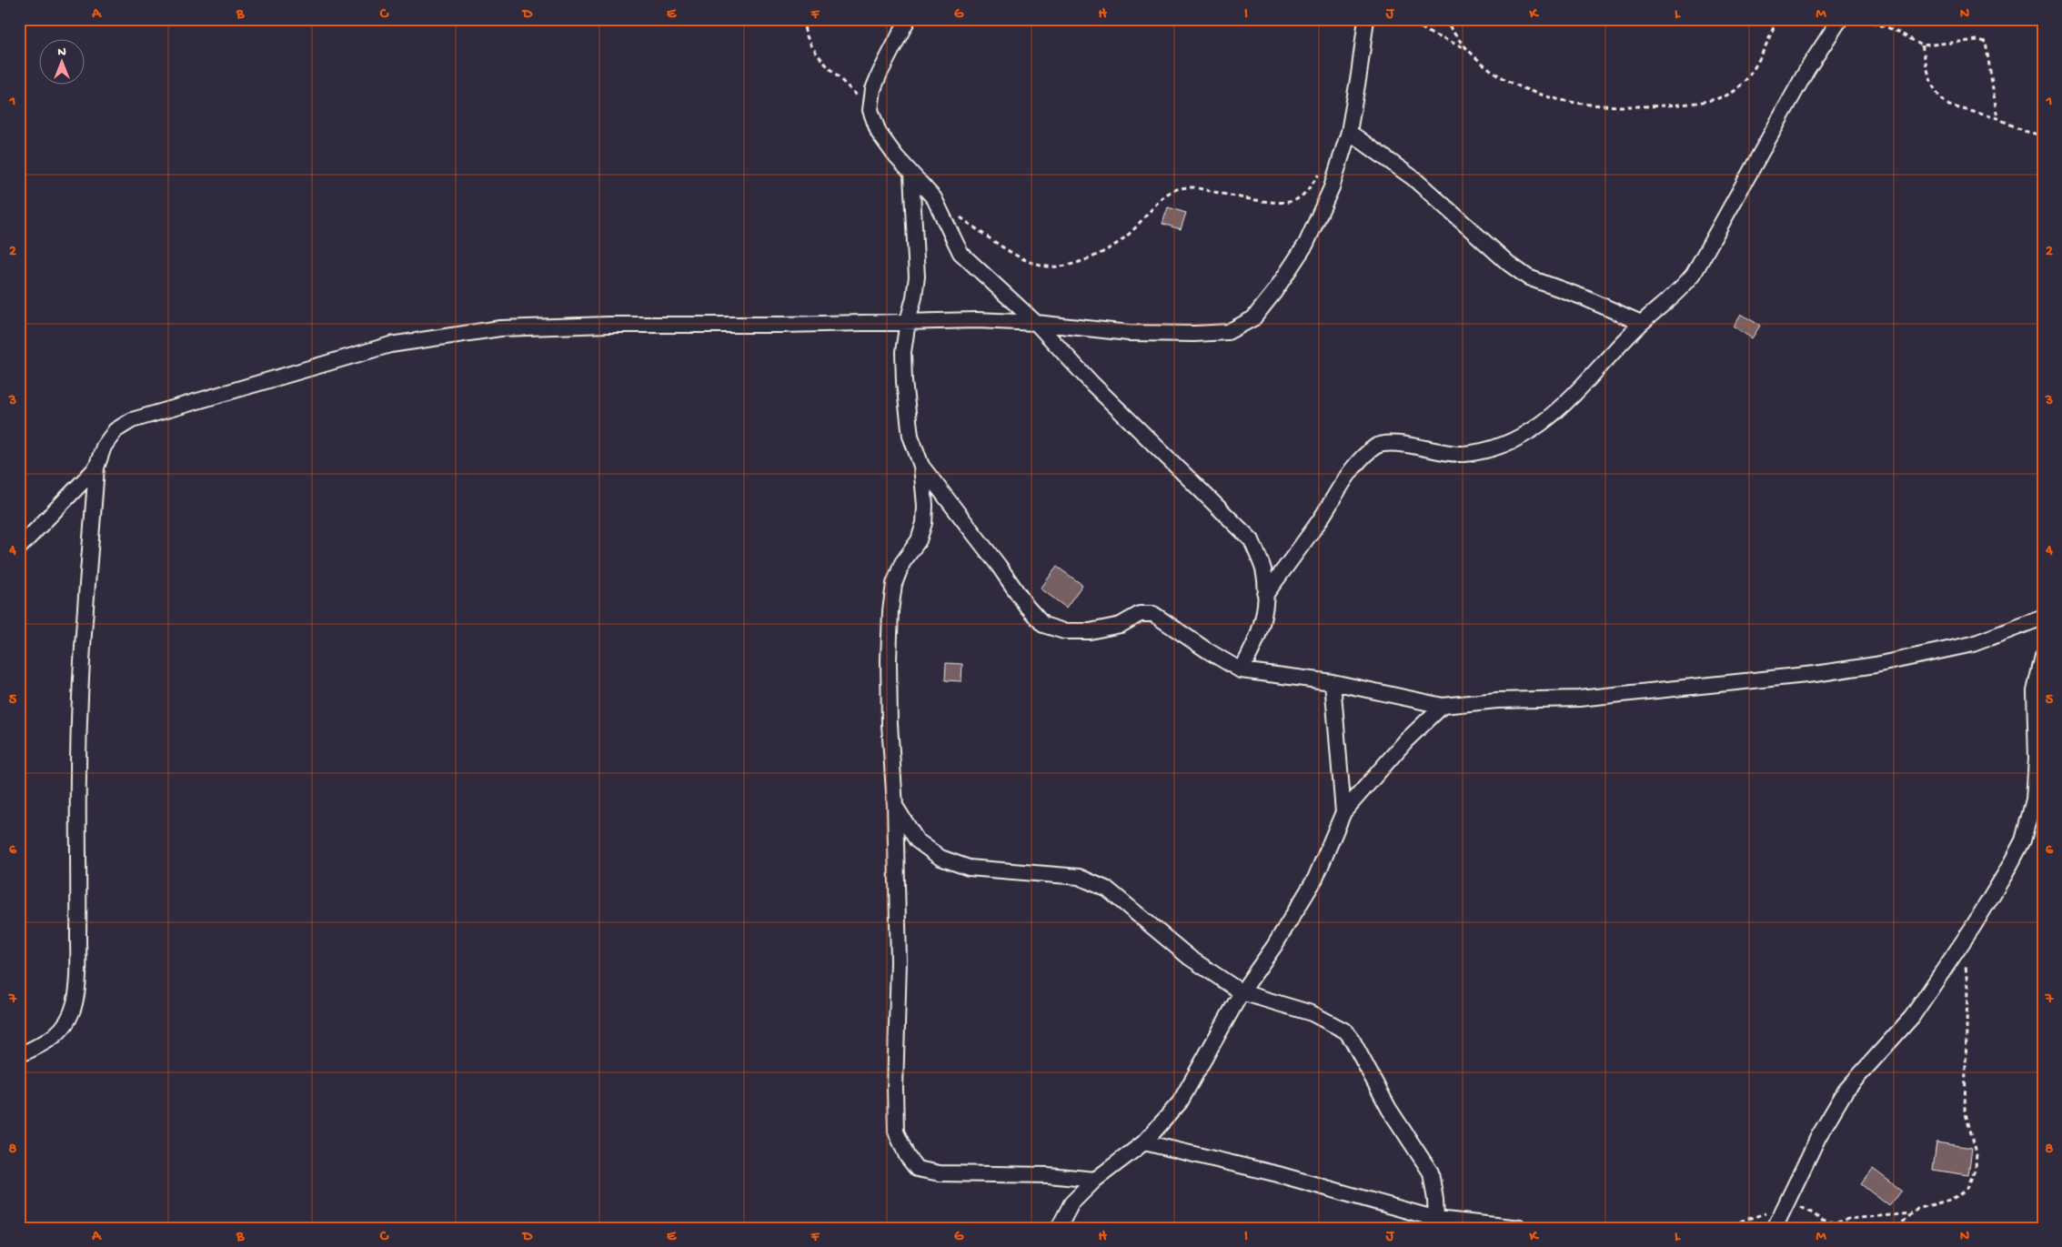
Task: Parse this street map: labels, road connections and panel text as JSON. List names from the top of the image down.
{
  "north": "top",
  "grid": {
    "columns": [
      "A",
      "B",
      "C",
      "D",
      "E",
      "F",
      "G",
      "H",
      "I",
      "J",
      "K",
      "L",
      "M",
      "N"
    ],
    "rows": [
      "1",
      "2",
      "3",
      "4",
      "5",
      "6",
      "7",
      "8"
    ]
  }
}
